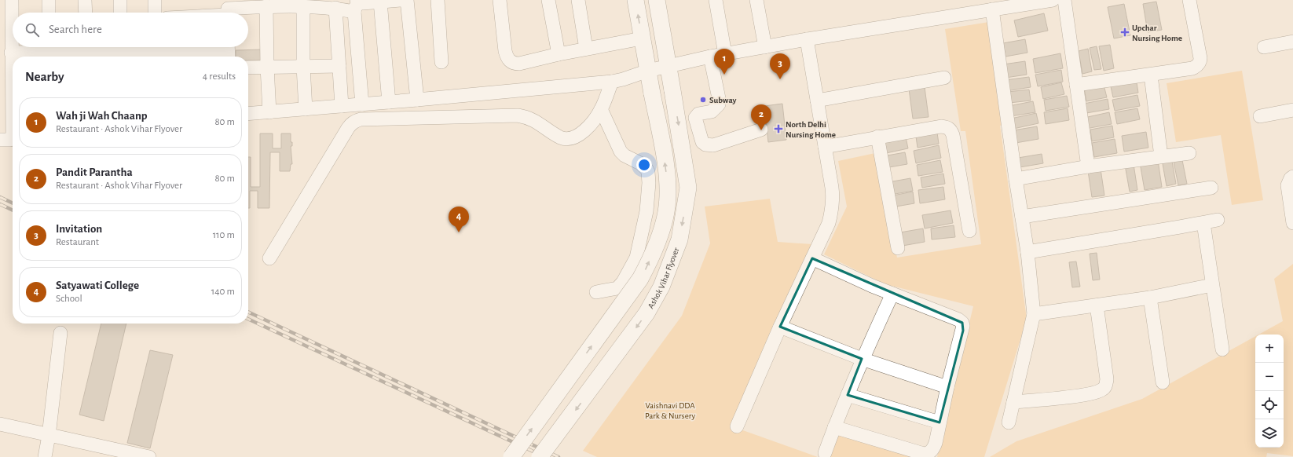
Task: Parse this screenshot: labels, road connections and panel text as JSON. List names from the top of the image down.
{
  "streets": {
    "main road": ["Ashok Vihar Flyover"]
  },
  "parks": ["Vaishnavi DDA Park & Nursery"],
  "places": {
    "health": ["Upchar Nursing Home", "North Delhi Nursing Home"],
    "other": ["Subway"]
  },
  "page": {
    "search": "Search here",
    "pins": [
      "1",
      "3",
      "2",
      "4"
    ],
    "heading": ["Nearby", "4 results"],
    "list": [
      {
        "mark": "1",
        "name": "Wah ji Wah Chaanp",
        "note": "Restaurant · Ashok Vihar Flyover",
        "value": "80 m"
      },
      {
        "mark": "2",
        "name": "Pandit Parantha",
        "note": "Restaurant · Ashok Vihar Flyover",
        "value": "80 m"
      },
      {
        "mark": "3",
        "name": "Invitation",
        "note": "Restaurant",
        "value": "110 m"
      },
      {
        "mark": "4",
        "name": "Satyawati College",
        "note": "School",
        "value": "140 m"
      }
    ],
    "map_buttons": ["+", "−"]
  }
}
